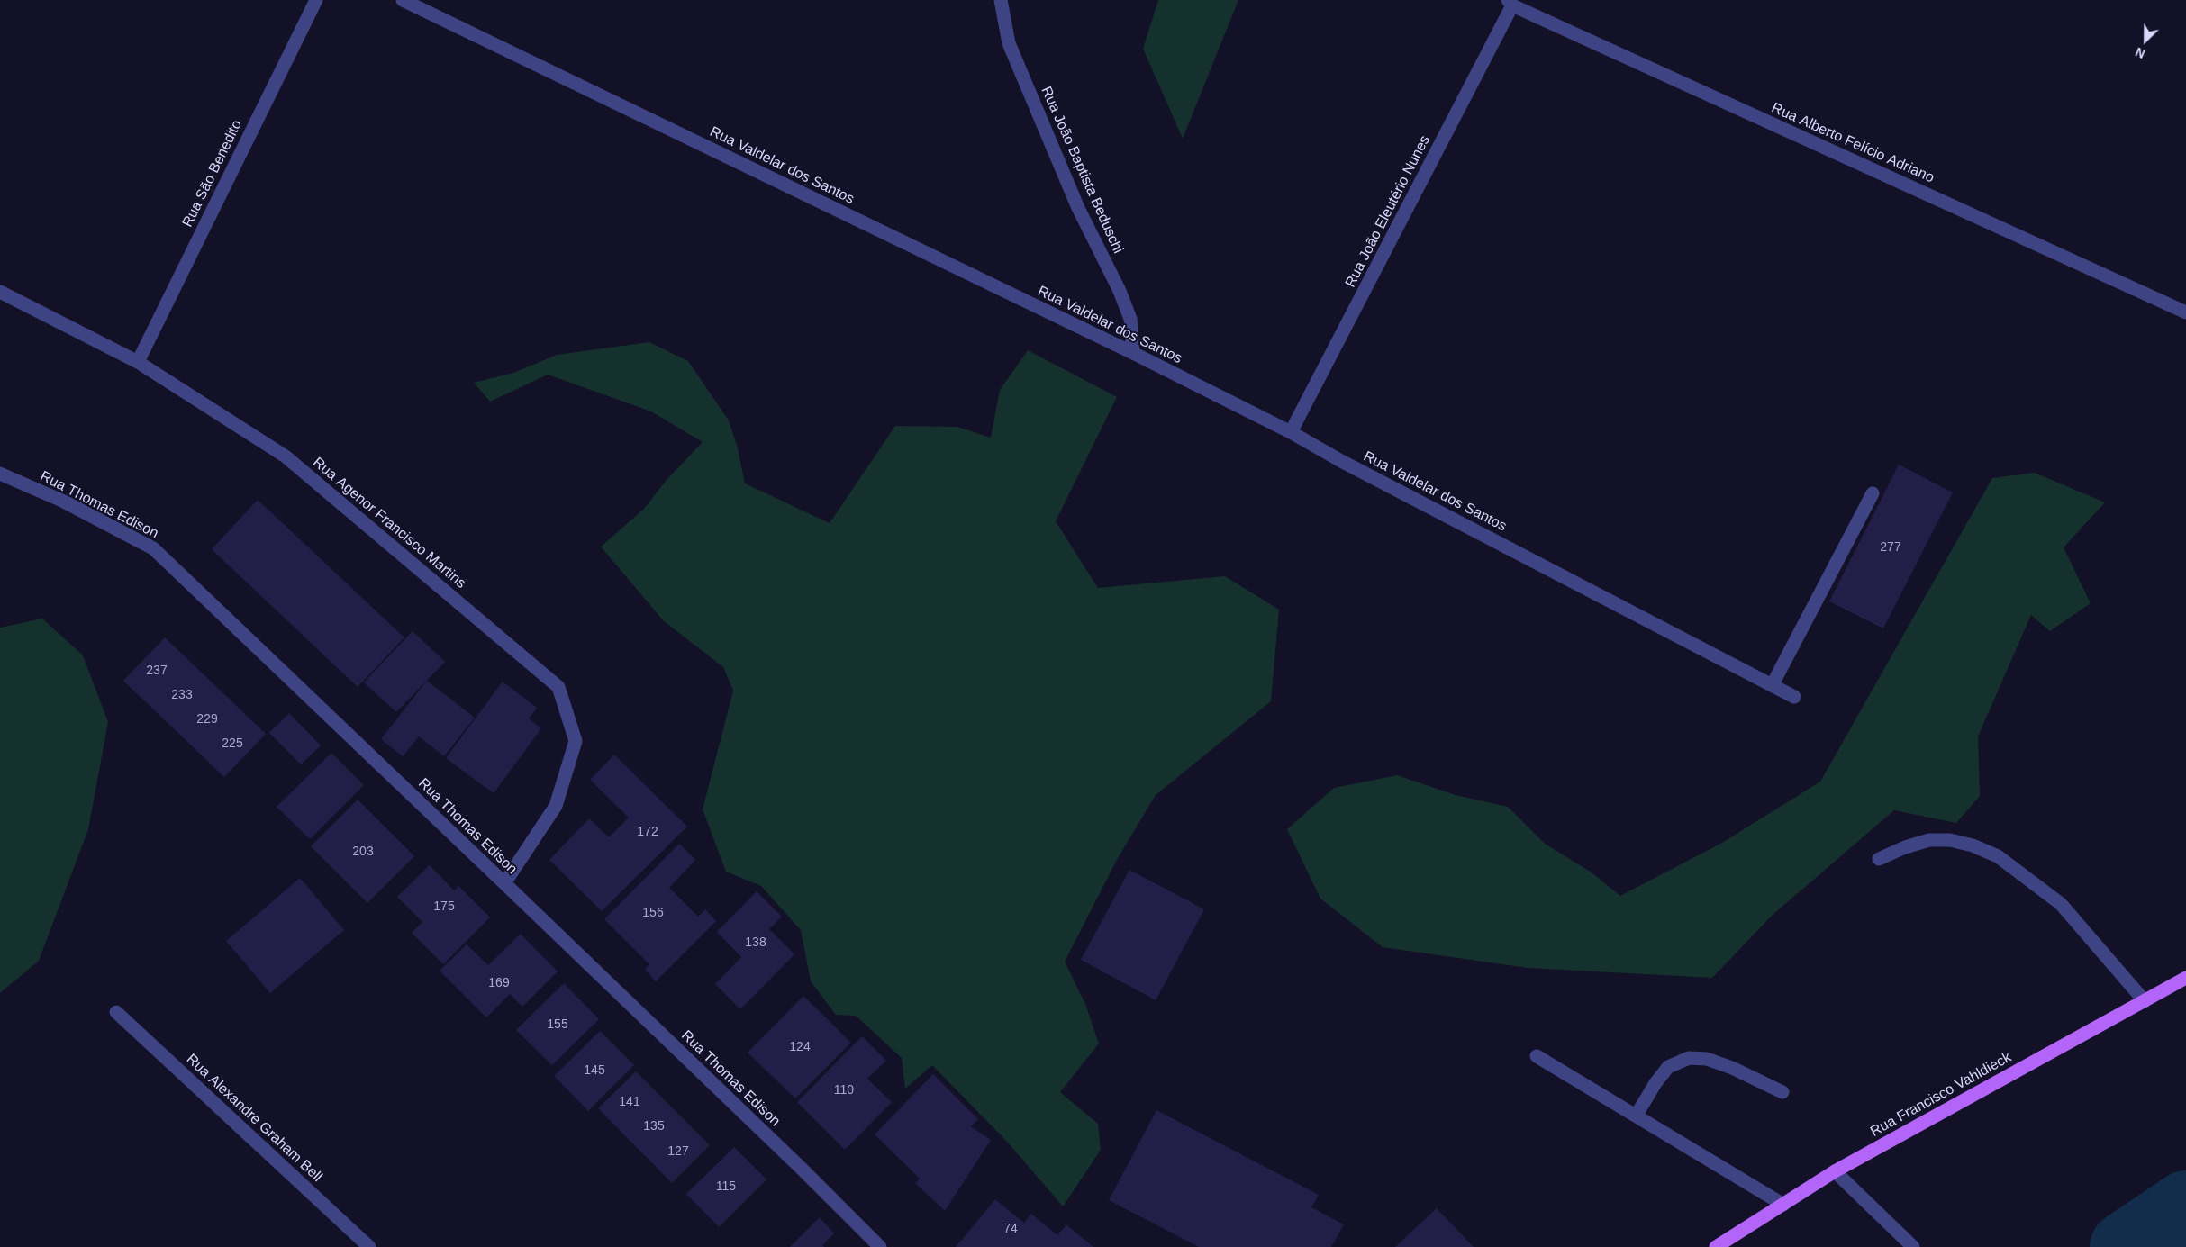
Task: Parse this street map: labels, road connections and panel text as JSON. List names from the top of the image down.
{
  "streets": {
    "main road": ["Rua Francisco Vahldieck"],
    "street": [
      "Rua Alberto Felício Adriano",
      "Rua Valdelar dos Santos",
      "Rua João Baptista Beduschi",
      "Rua São Benedito",
      "Rua João Eleutério Nunes",
      "Rua Thomas Edison",
      "Rua Agenor Francisco Martins",
      "Rua Alexandre Graham Bell"
    ]
  },
  "crossings": [
    ["Rua Alberto Felício Adriano", "Rua João Eleutério Nunes"],
    ["Rua Valdelar dos Santos", "Rua João Baptista Beduschi"],
    ["Rua Valdelar dos Santos", "Rua João Eleutério Nunes"],
    ["Rua São Benedito", "Rua Agenor Francisco Martins"],
    ["Rua Thomas Edison", "Rua Agenor Francisco Martins"]
  ],
  "house_numbers": [
    "277",
    "237",
    "233",
    "229",
    "225",
    "172",
    "203",
    "175",
    "156",
    "138",
    "169",
    "155",
    "124",
    "145",
    "110",
    "141",
    "135",
    "127",
    "115",
    "74"
  ],
  "north": "bottom left"
}
